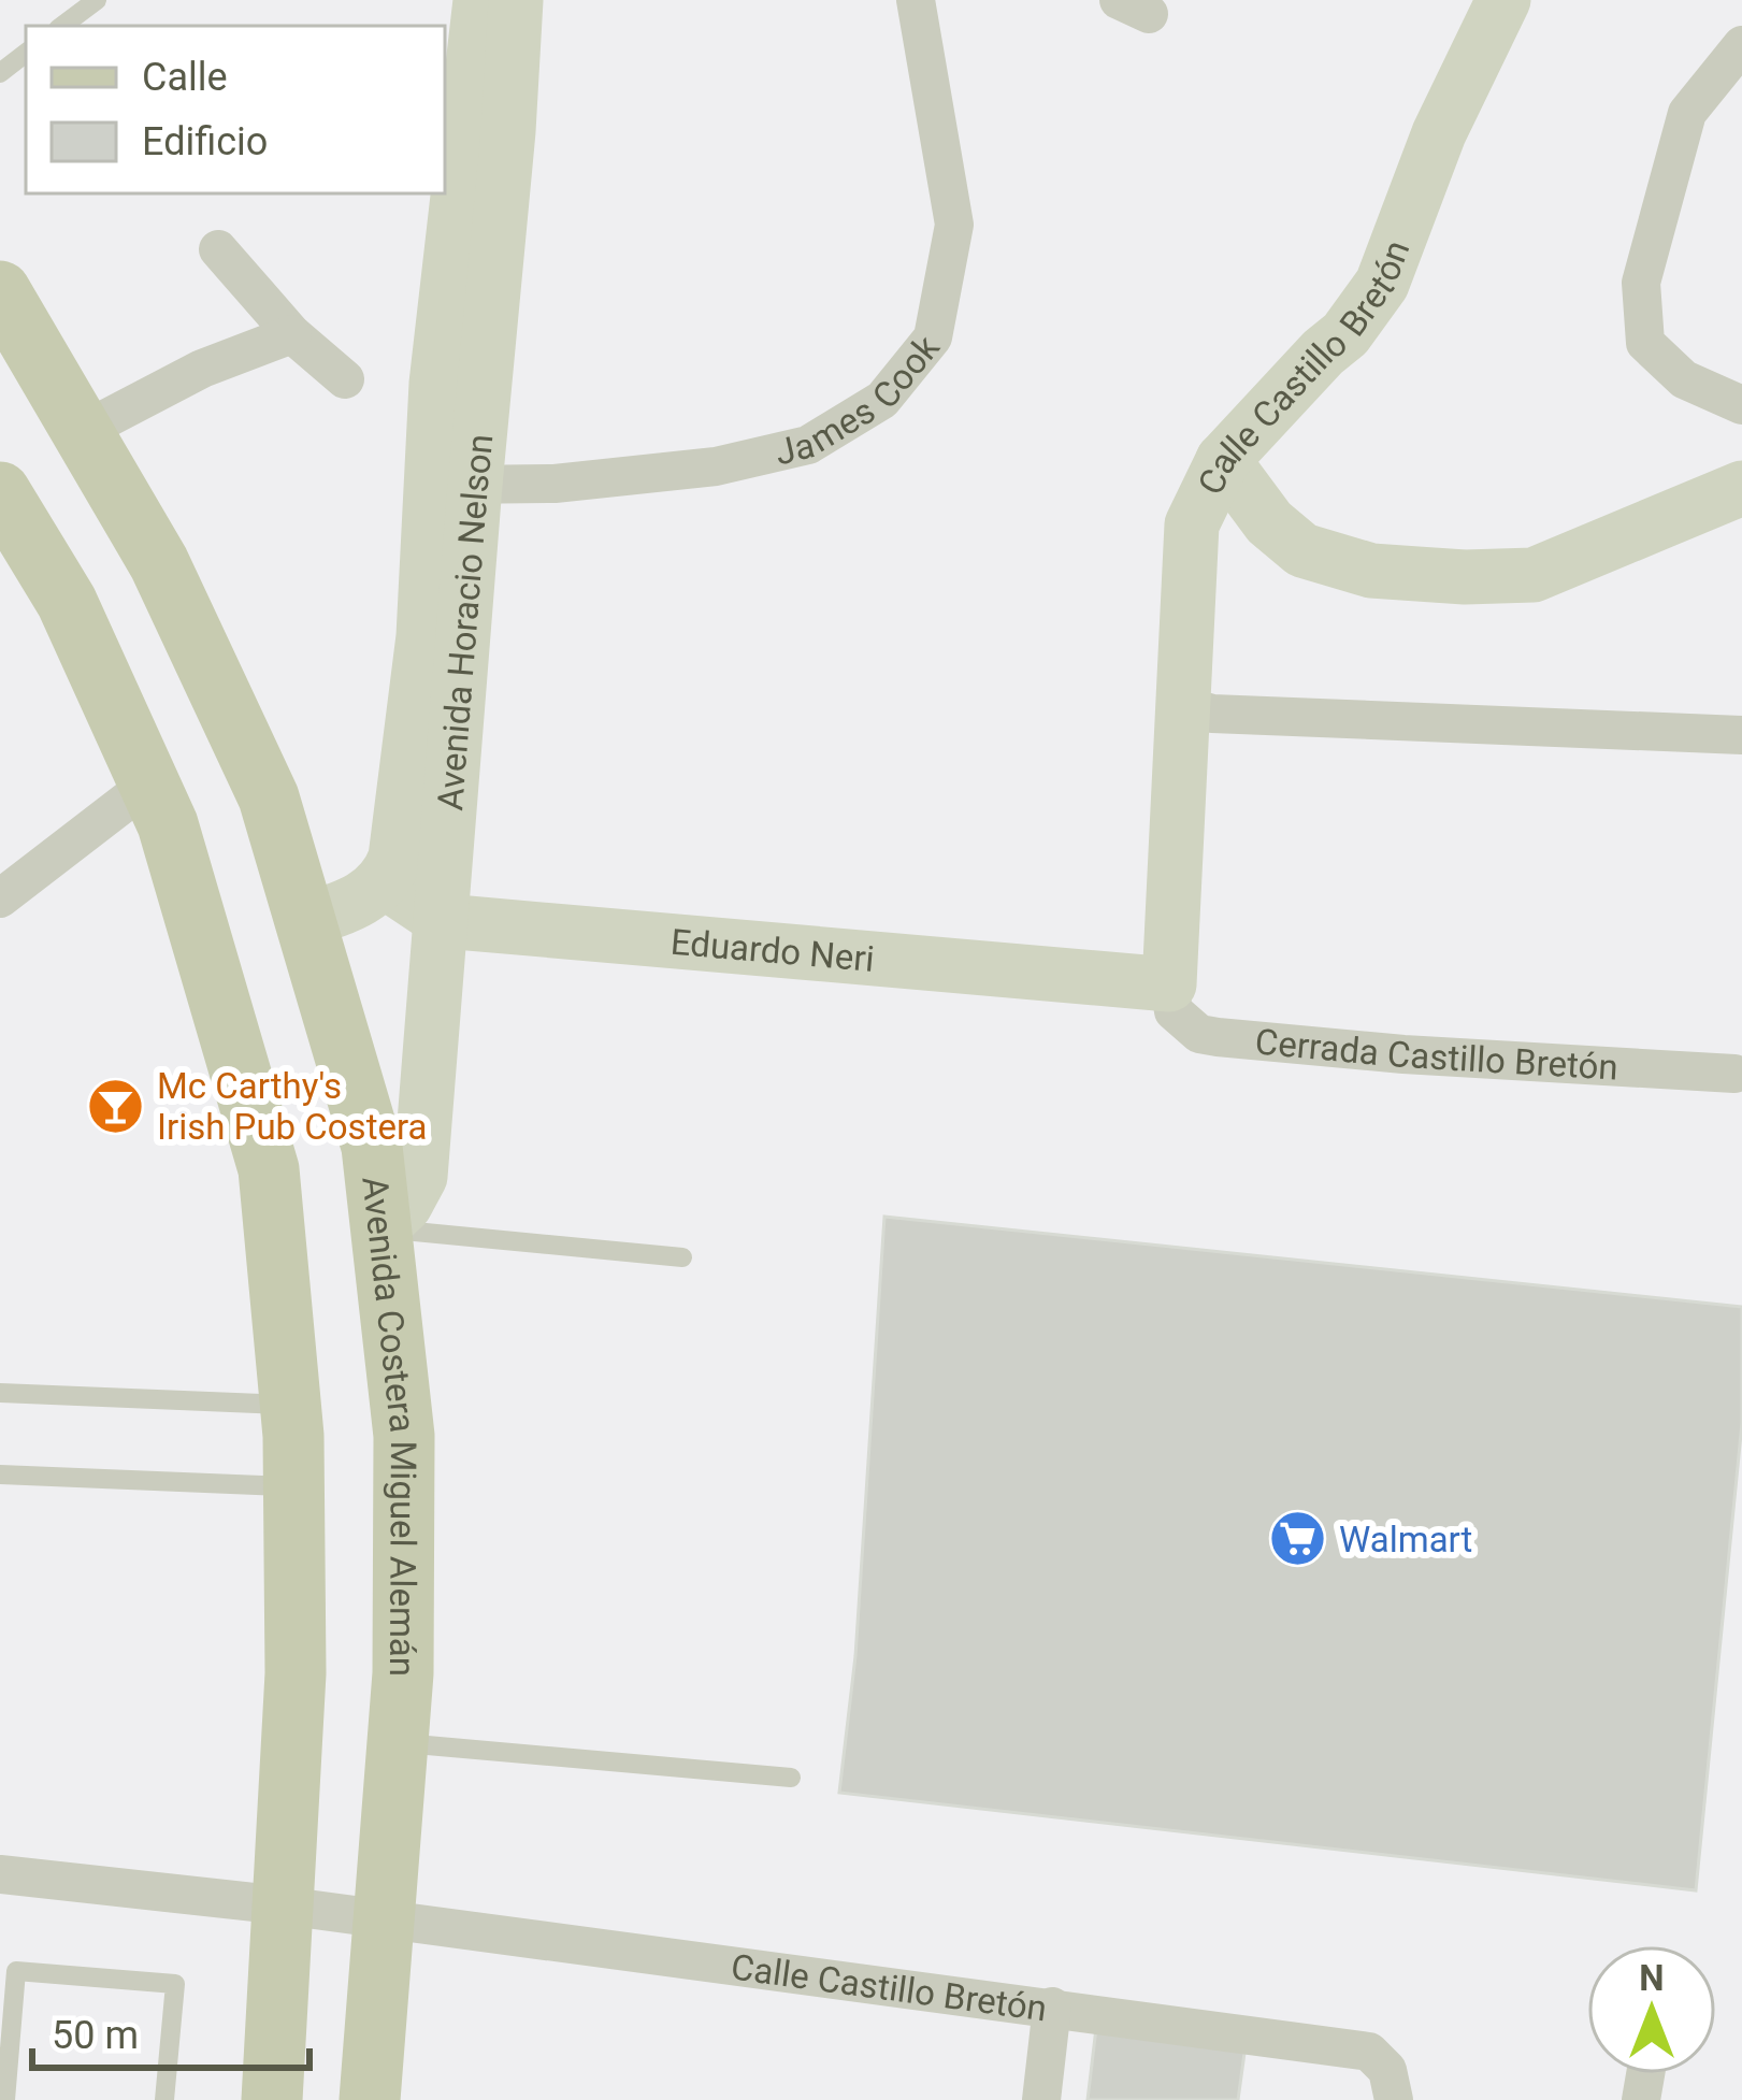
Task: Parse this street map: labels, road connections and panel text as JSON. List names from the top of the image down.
{
  "streets": {
    "main road": ["Avenida Costera Miguel Alemán"],
    "street": [
      "Calle Castillo Bretón",
      "James Cook",
      "Avenida Horacio Nelson",
      "Eduardo Neri",
      "Cerrada Castillo Bretón"
    ]
  },
  "crossings": [
    ["Calle Castillo Bretón", "Eduardo Neri"],
    ["Calle Castillo Bretón", "Cerrada Castillo Bretón"],
    ["Calle Castillo Bretón", "Avenida Costera Miguel Alemán"],
    ["James Cook", "Avenida Horacio Nelson"],
    ["Avenida Horacio Nelson", "Eduardo Neri"],
    ["Avenida Horacio Nelson", "Avenida Costera Miguel Alemán"],
    ["Eduardo Neri", "Cerrada Castillo Bretón"]
  ],
  "places": {
    "bar": ["Mc Carthy's Irish Pub Costera"],
    "supermarket": ["Walmart"]
  },
  "legend": ["Calle", "Edificio"],
  "scale_bar": "50 m",
  "north": "top"
}
